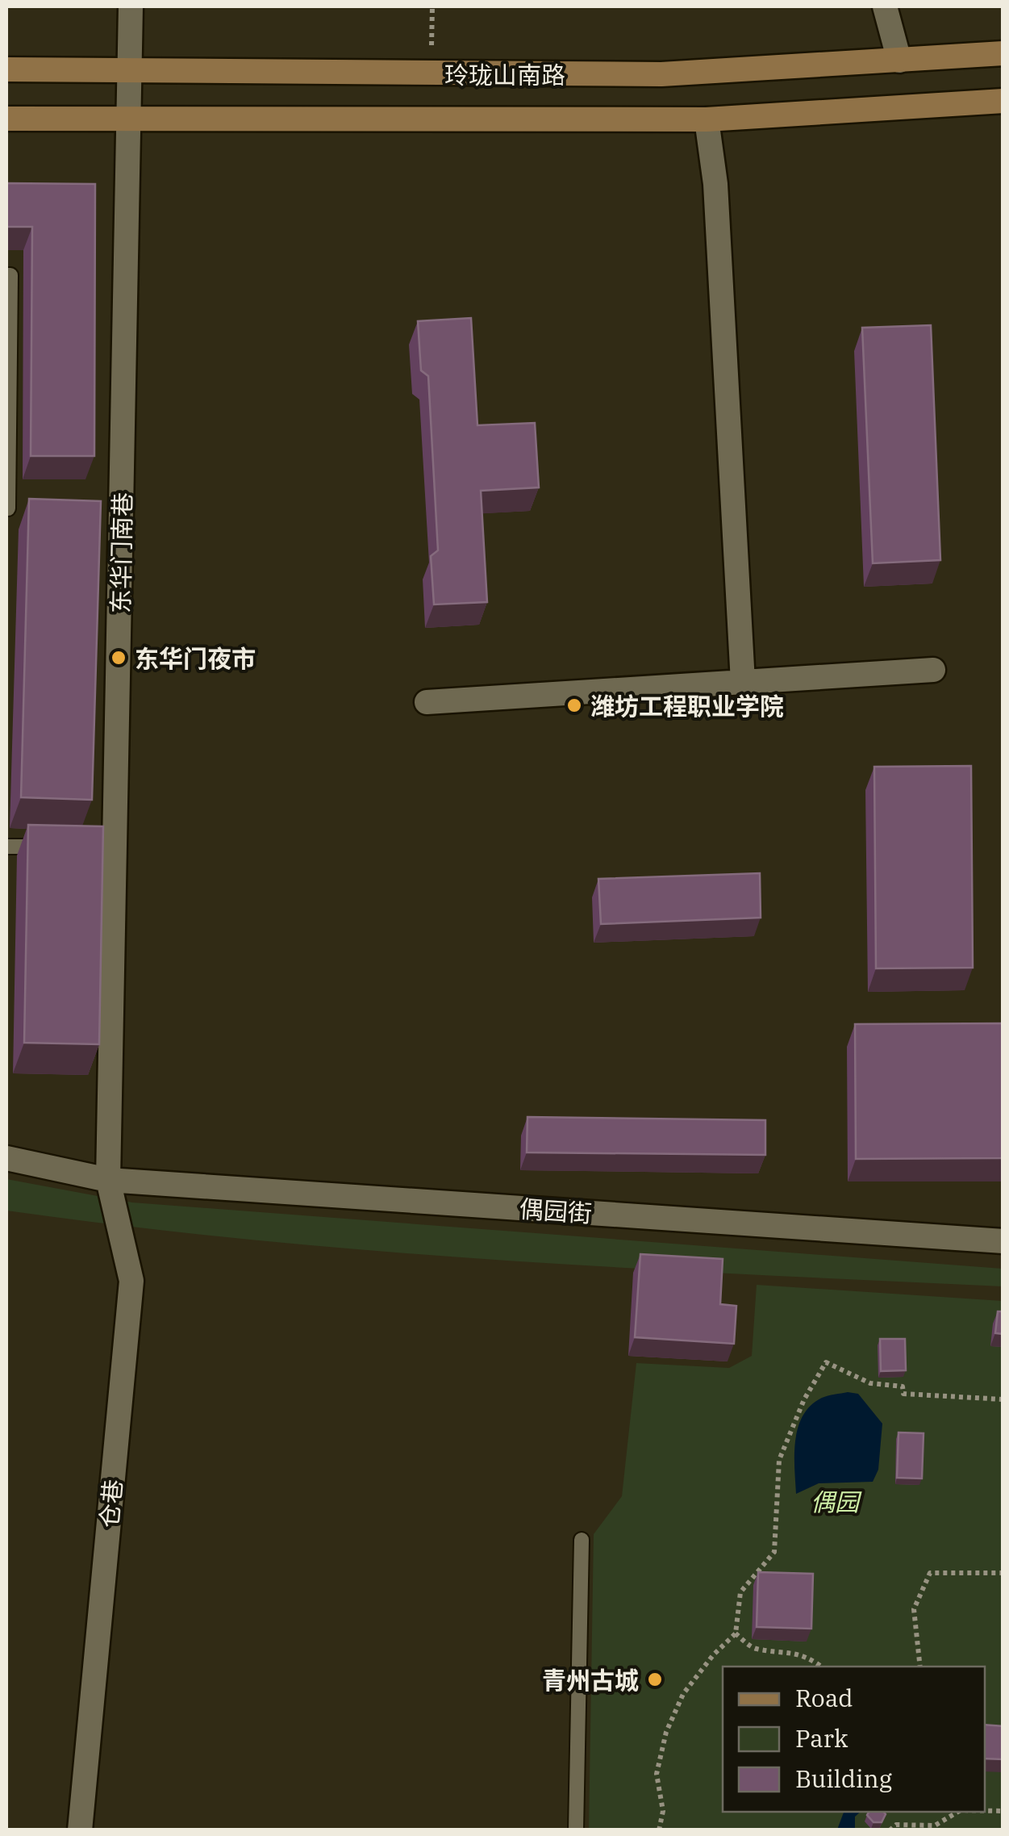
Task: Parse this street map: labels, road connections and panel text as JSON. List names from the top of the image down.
{
  "streets": {
    "main road": ["玲珑山南路"],
    "street": ["东华门南巷", "偶园街", "仓巷"]
  },
  "crossings": [
    ["玲珑山南路", "东华门南巷"],
    ["东华门南巷", "偶园街"],
    ["东华门南巷", "仓巷"],
    ["偶园街", "仓巷"]
  ],
  "parks": ["偶园"],
  "places": ["东华门夜市", "潍坊工程职业学院", "青州古城"],
  "legend": ["Road", "Park", "Building"]
}
